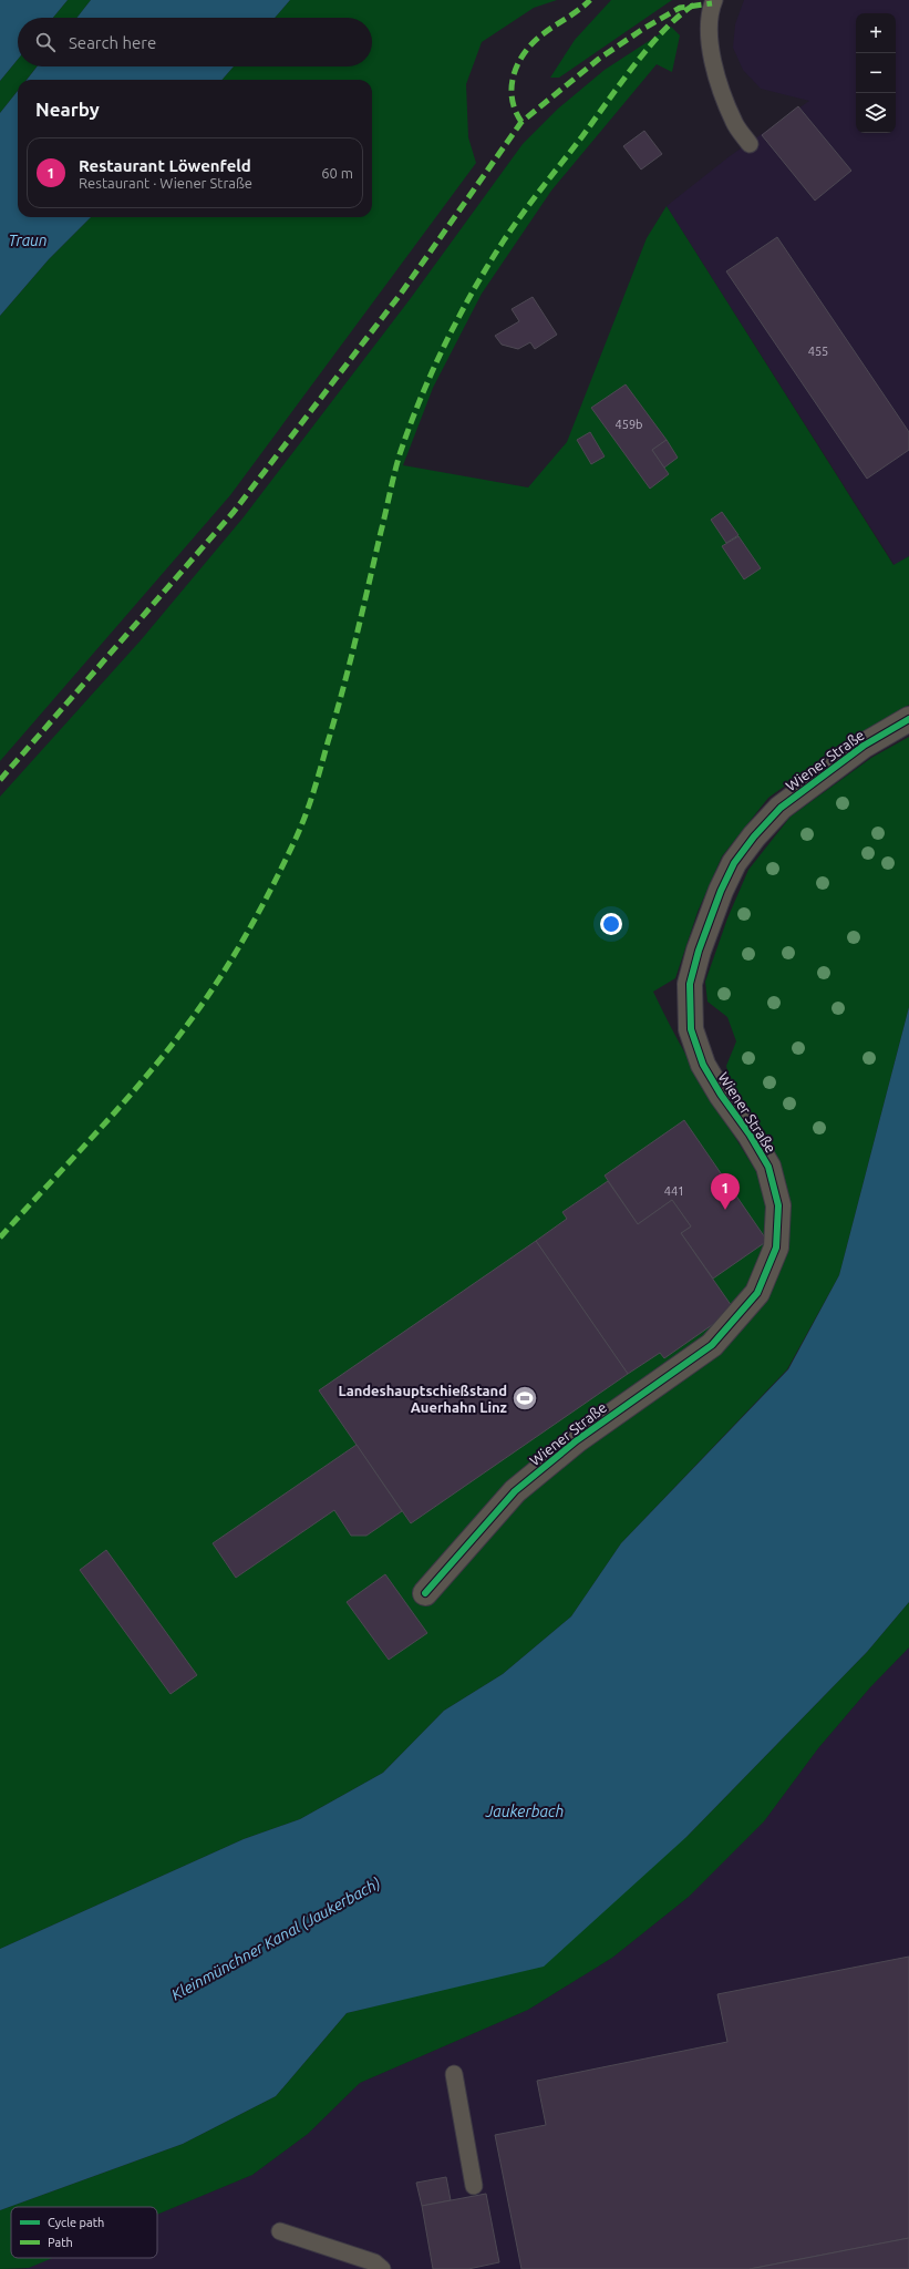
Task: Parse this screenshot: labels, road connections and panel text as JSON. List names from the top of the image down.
{
  "streets": {
    "street": ["Wiener Straße"]
  },
  "water": ["Traun", "Jaukerbach", "Kleinmünchner Kanal (Jaukerbach)"],
  "places": {
    "sports": ["Landeshauptschießstand Auerhahn Linz"]
  },
  "house_numbers": ["455", "459b", "441"],
  "legend": ["Cycle path", "Path"],
  "page": {
    "map_buttons": ["+", "−"],
    "search": "Search here",
    "heading": "Nearby",
    "list": [
      {
        "mark": "1",
        "name": "Restaurant Löwenfeld",
        "note": "Restaurant · Wiener Straße",
        "value": "60 m"
      }
    ],
    "pins": "1"
  }
}
